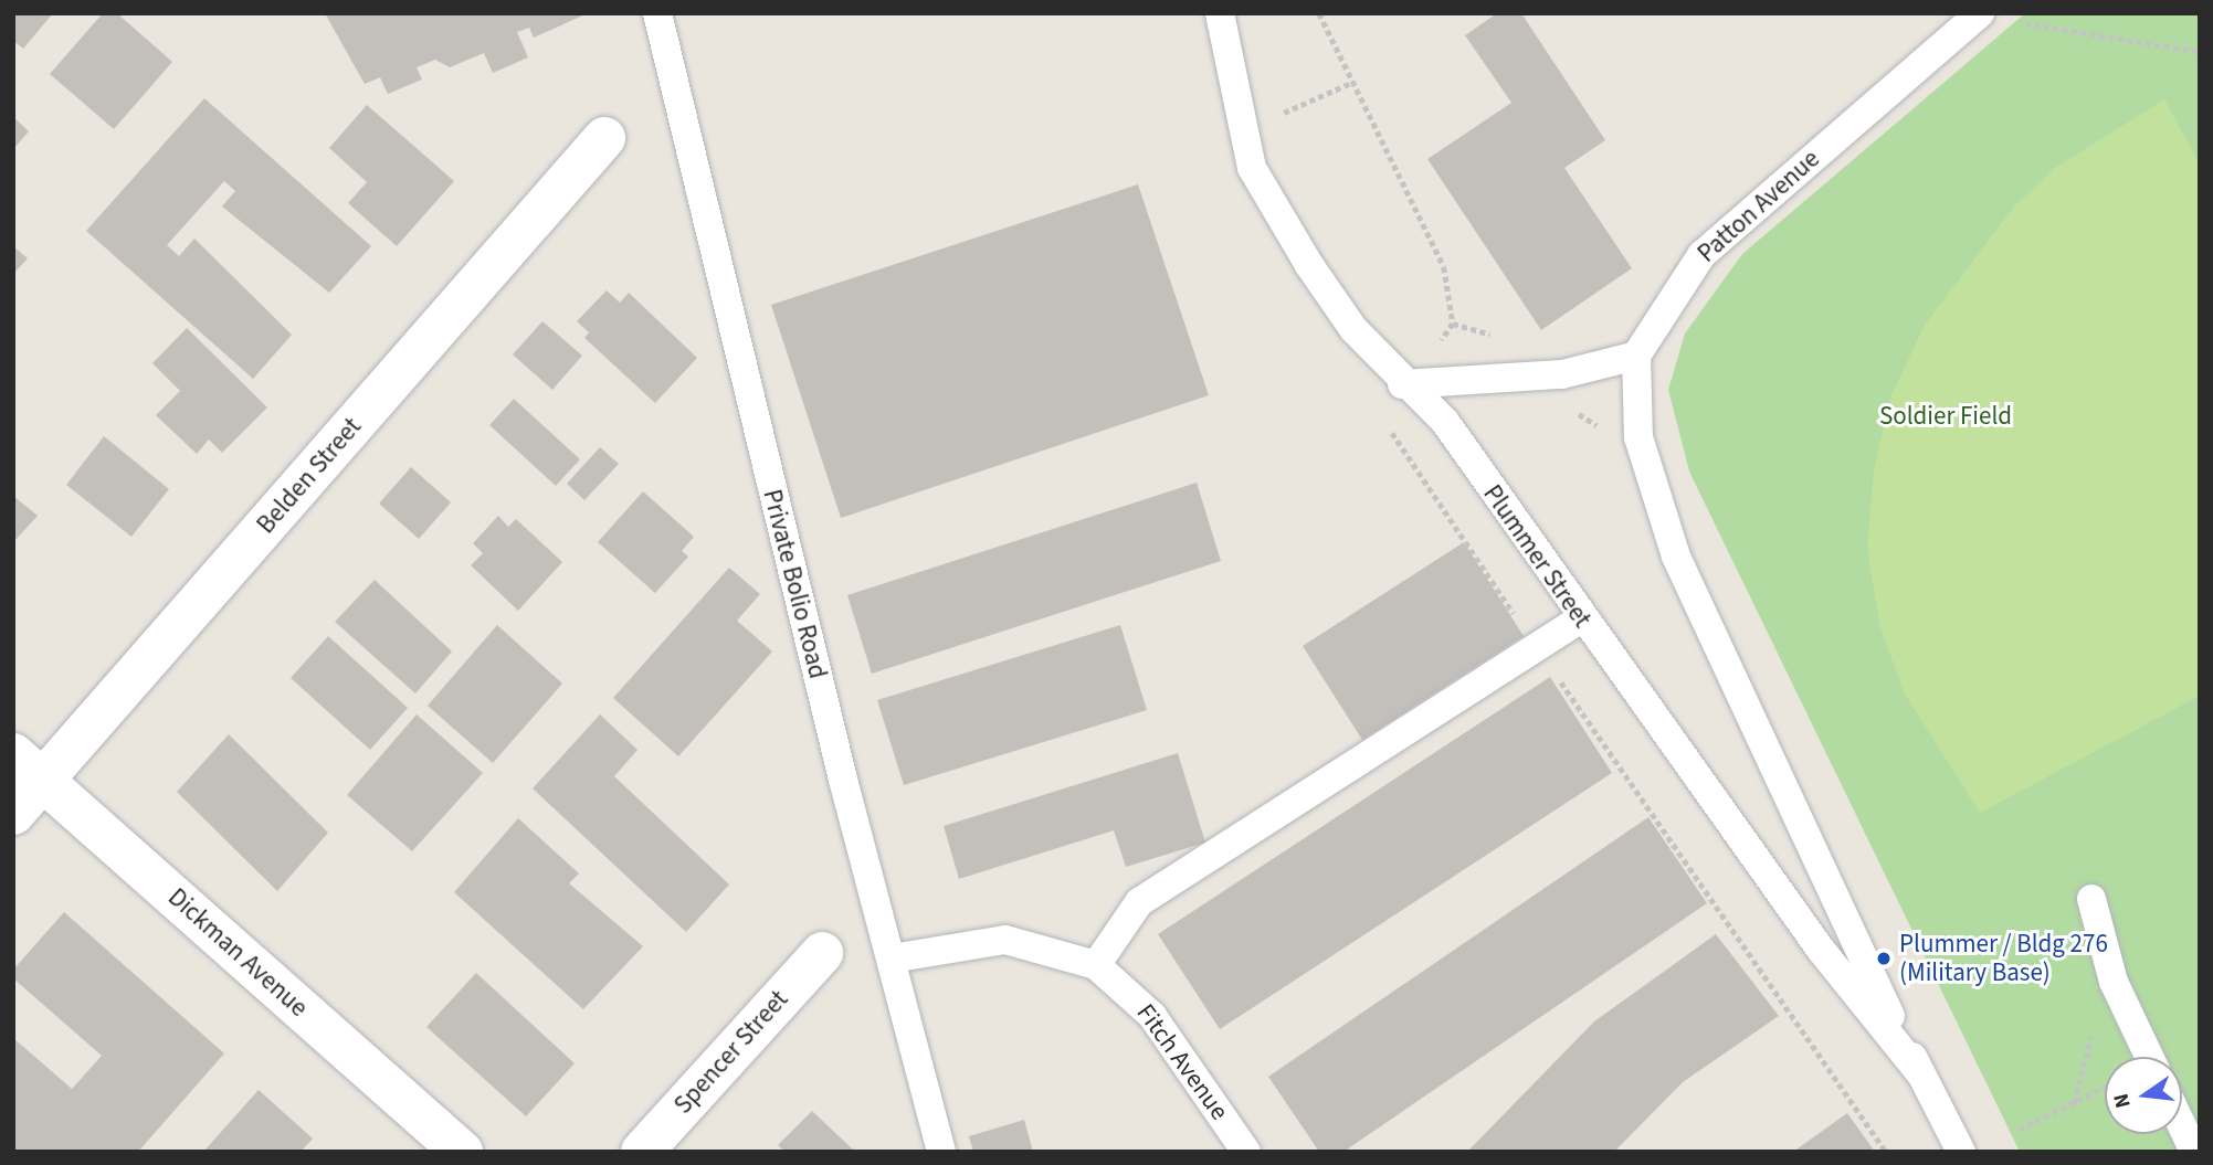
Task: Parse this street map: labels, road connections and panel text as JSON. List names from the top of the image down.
{
  "streets": {
    "street": ["Belden Street", "Dickman Avenue", "Spencer Street"],
    "lane": [
      "Patton Avenue",
      "Plummer Street",
      "Private Bolio Road",
      "Fitch Avenue"
    ]
  },
  "crossings": [
    ["Patton Avenue", "Plummer Street"],
    ["Belden Street", "Dickman Avenue"],
    ["Private Bolio Road", "Fitch Avenue"]
  ],
  "parks": ["Soldier Field"],
  "places": ["Plummer / Bldg 276 (Military Base)"],
  "north": "left"
}
